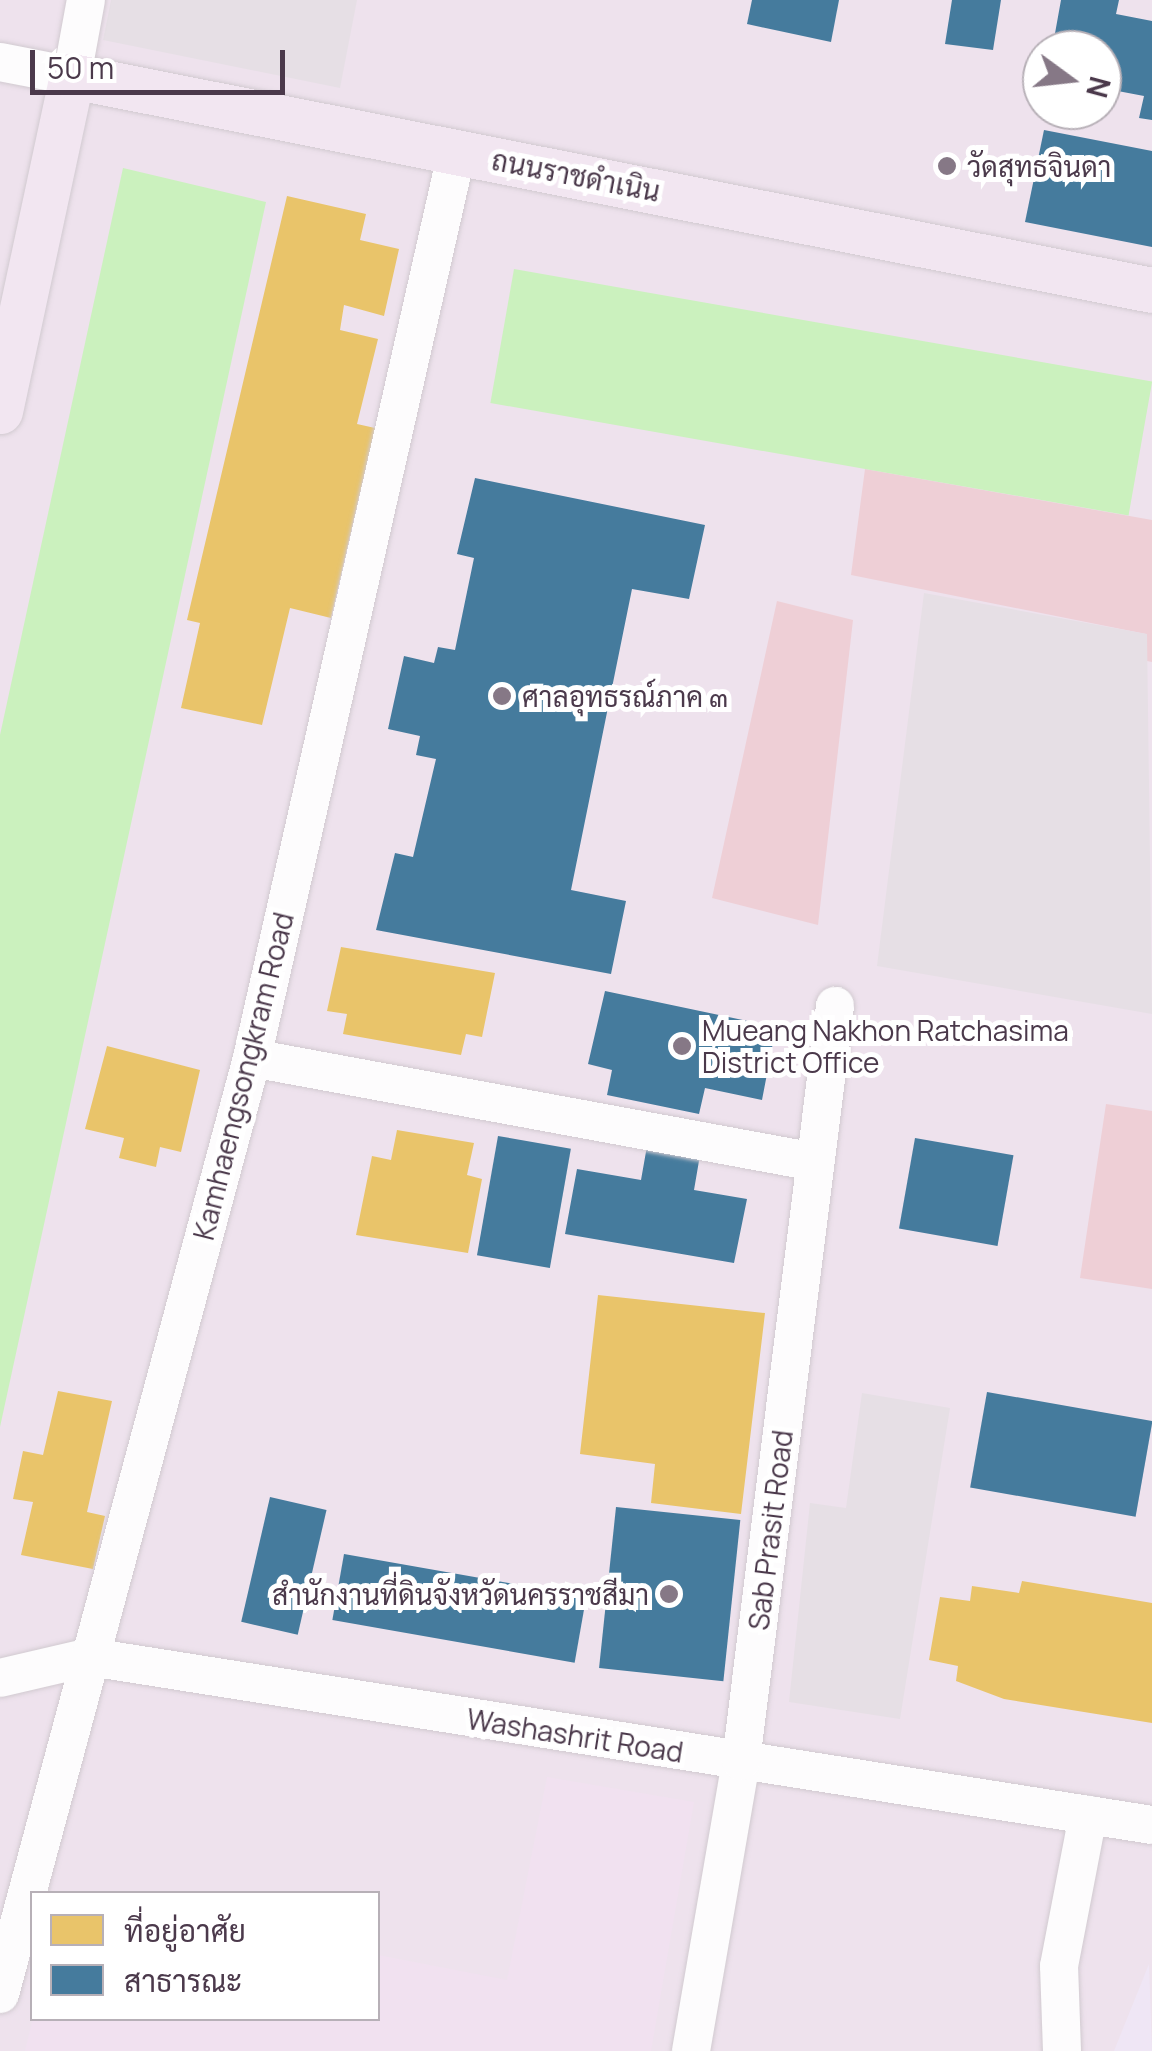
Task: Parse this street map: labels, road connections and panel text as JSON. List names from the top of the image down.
{
  "streets": {
    "main road": ["ถนนราชดำเนิน"],
    "street": ["Kamhaengsongkram Road", "Sab Prasit Road", "Washashrit Road"]
  },
  "crossings": [
    ["ถนนราชดำเนิน", "Kamhaengsongkram Road"],
    ["Kamhaengsongkram Road", "Washashrit Road"],
    ["Sab Prasit Road", "Washashrit Road"]
  ],
  "places": [
    "วัดสุทธจินดา",
    "ศาลอุทธรณ์ภาค ๓",
    "Mueang Nakhon Ratchasima District Office",
    "สำนักงานที่ดินจังหวัดนครราชสีมา"
  ],
  "legend": ["ที่อยู่อาศัย", "สาธารณะ"],
  "scale_bar": "50 m",
  "north": "right"
}
